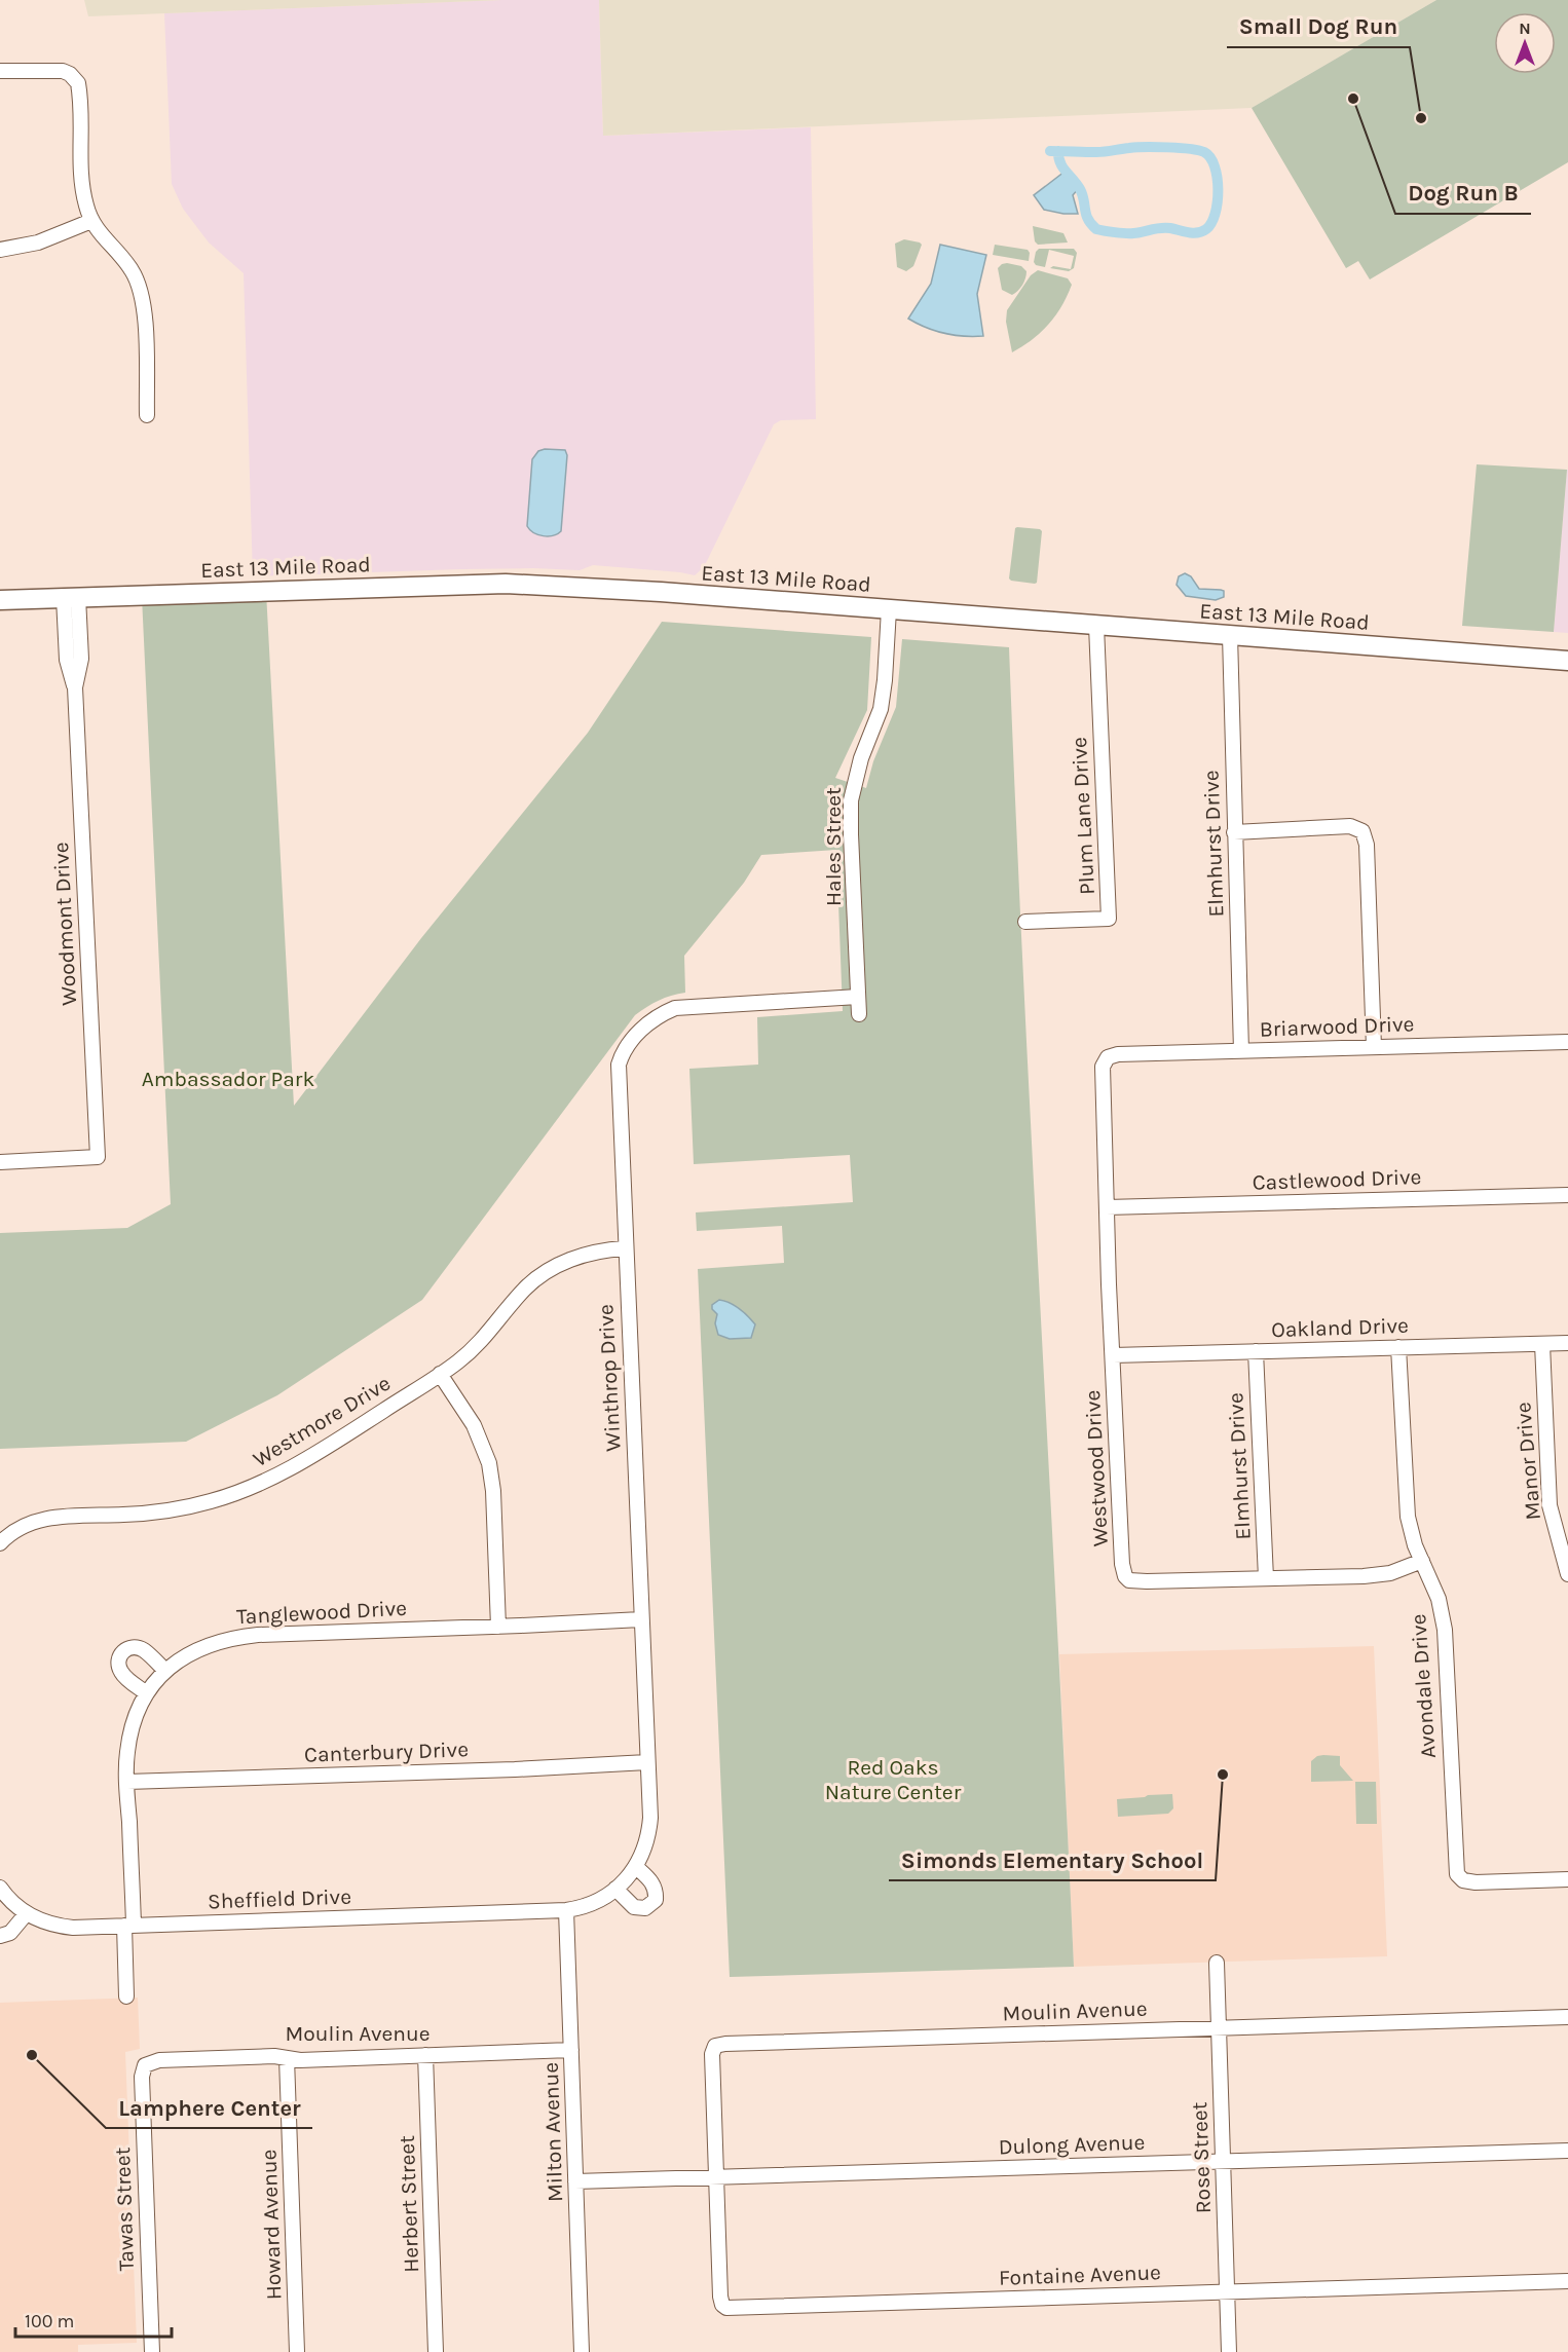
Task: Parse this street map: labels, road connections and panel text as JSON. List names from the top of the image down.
{
  "streets": {
    "main road": ["East 13 Mile Road"],
    "street": [
      "Plum Lane Drive",
      "Elmhurst Drive",
      "Hales Street",
      "Woodmont Drive",
      "Briarwood Drive",
      "Castlewood Drive",
      "Oakland Drive",
      "Winthrop Drive",
      "Westmore Drive",
      "Manor Drive",
      "Westwood Drive",
      "Tanglewood Drive",
      "Avondale Drive",
      "Canterbury Drive",
      "Sheffield Drive",
      "Moulin Avenue",
      "Milton Avenue",
      "Dulong Avenue",
      "Rose Street",
      "Herbert Street",
      "Tawas Street",
      "Howard Avenue",
      "Fontaine Avenue"
    ]
  },
  "crossings": [
    ["East 13 Mile Road", "Plum Lane Drive"],
    ["East 13 Mile Road", "Elmhurst Drive"],
    ["East 13 Mile Road", "Hales Street"],
    ["East 13 Mile Road", "Woodmont Drive"],
    ["Elmhurst Drive", "Briarwood Drive"],
    ["Elmhurst Drive", "Oakland Drive"],
    ["Elmhurst Drive", "Westwood Drive"],
    ["Hales Street", "Winthrop Drive"],
    ["Briarwood Drive", "Westwood Drive"],
    ["Castlewood Drive", "Westwood Drive"],
    ["Oakland Drive", "Manor Drive"],
    ["Oakland Drive", "Westwood Drive"],
    ["Oakland Drive", "Avondale Drive"],
    ["Winthrop Drive", "Westmore Drive"],
    ["Winthrop Drive", "Tanglewood Drive"],
    ["Winthrop Drive", "Canterbury Drive"],
    ["Winthrop Drive", "Sheffield Drive"],
    ["Winthrop Drive", "Milton Avenue"],
    ["Westwood Drive", "Avondale Drive"],
    ["Tanglewood Drive", "Canterbury Drive"],
    ["Tanglewood Drive", "Sheffield Drive"],
    ["Sheffield Drive", "Milton Avenue"],
    ["Moulin Avenue", "Milton Avenue"],
    ["Moulin Avenue", "Dulong Avenue"],
    ["Moulin Avenue", "Rose Street"],
    ["Moulin Avenue", "Herbert Street"],
    ["Moulin Avenue", "Tawas Street"],
    ["Moulin Avenue", "Howard Avenue"],
    ["Moulin Avenue", "Fontaine Avenue"],
    ["Milton Avenue", "Dulong Avenue"],
    ["Dulong Avenue", "Rose Street"],
    ["Dulong Avenue", "Fontaine Avenue"],
    ["Rose Street", "Fontaine Avenue"]
  ],
  "parks": ["Ambassador Park", "Red Oaks Nature Center"],
  "places": [
    "Dog Run B",
    "Small Dog Run",
    "Simonds Elementary School",
    "Lamphere Center"
  ],
  "scale_bar": "100 m",
  "north": "top"
}
